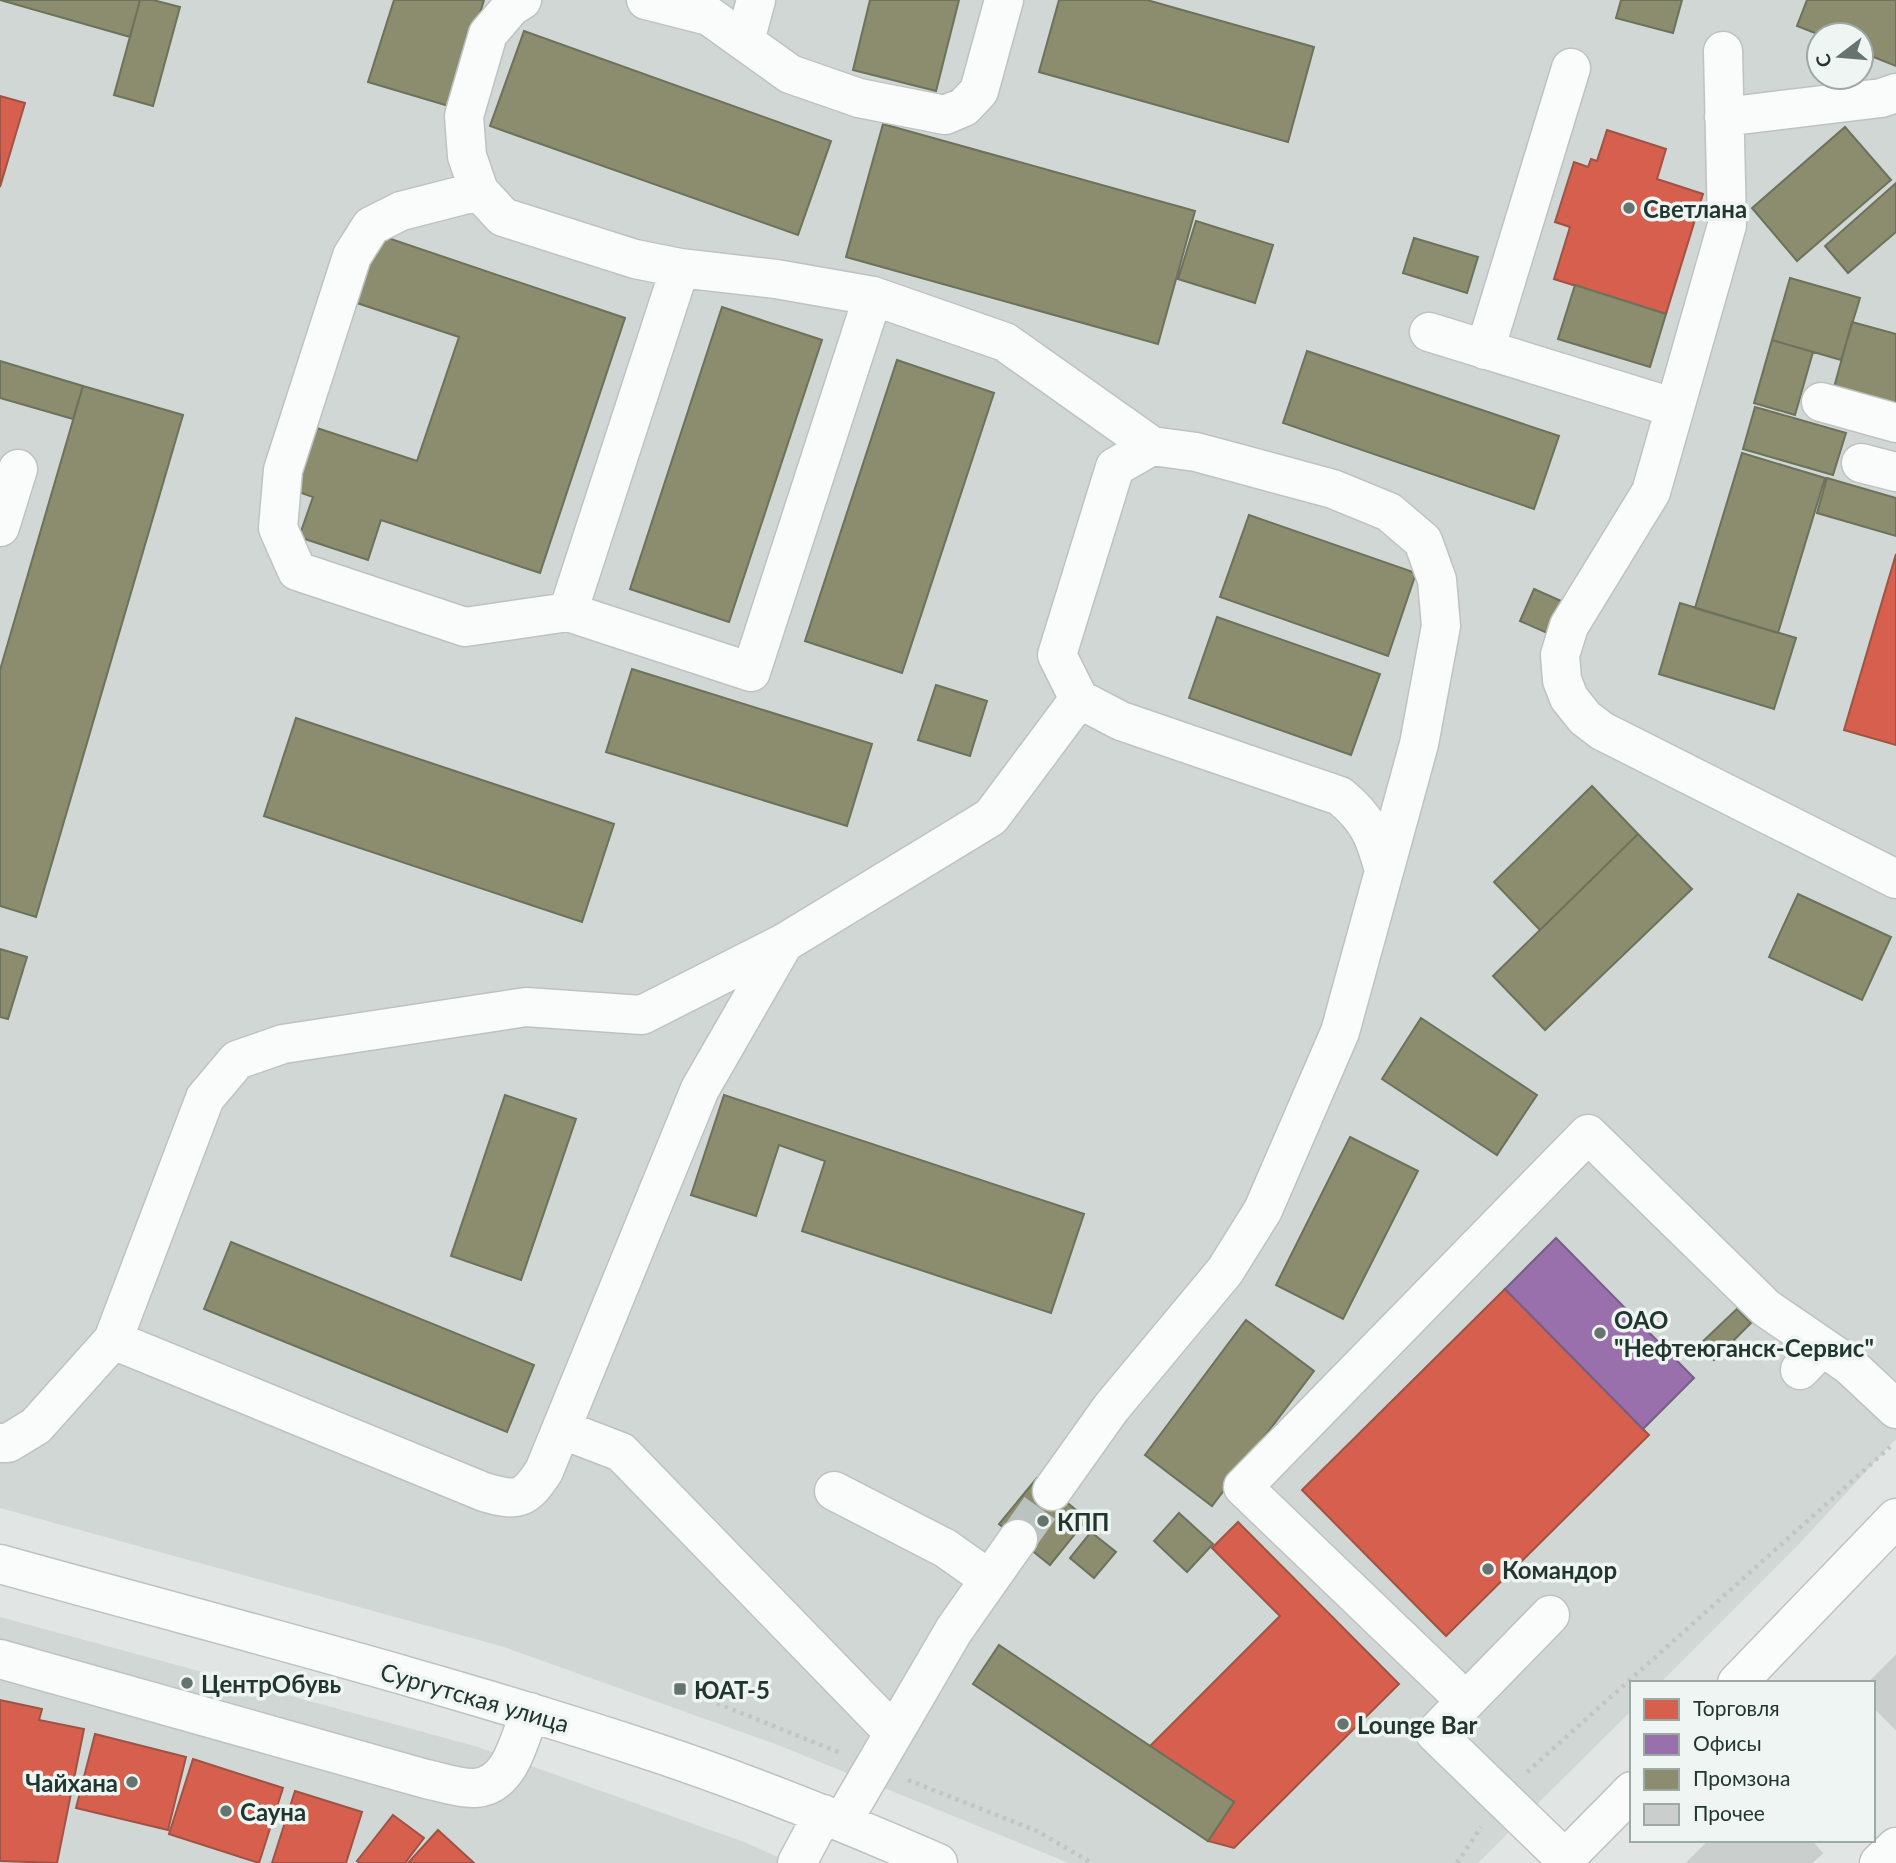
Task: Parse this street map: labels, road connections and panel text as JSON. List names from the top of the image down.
{
  "streets": {
    "street": ["Сургутская улица"]
  },
  "places": {
    "other": [
      "Светлана",
      "ОАО \"Нефтеюганск-Сервис\"",
      "КПП",
      "Командор",
      "ЦентрОбувь",
      "Lounge Bar",
      "Чайхана",
      "Сауна"
    ],
    "transit": ["ЮАТ-5"]
  },
  "legend": [
    "Торговля",
    "Офисы",
    "Промзона",
    "Прочее"
  ],
  "north": "left"
}
